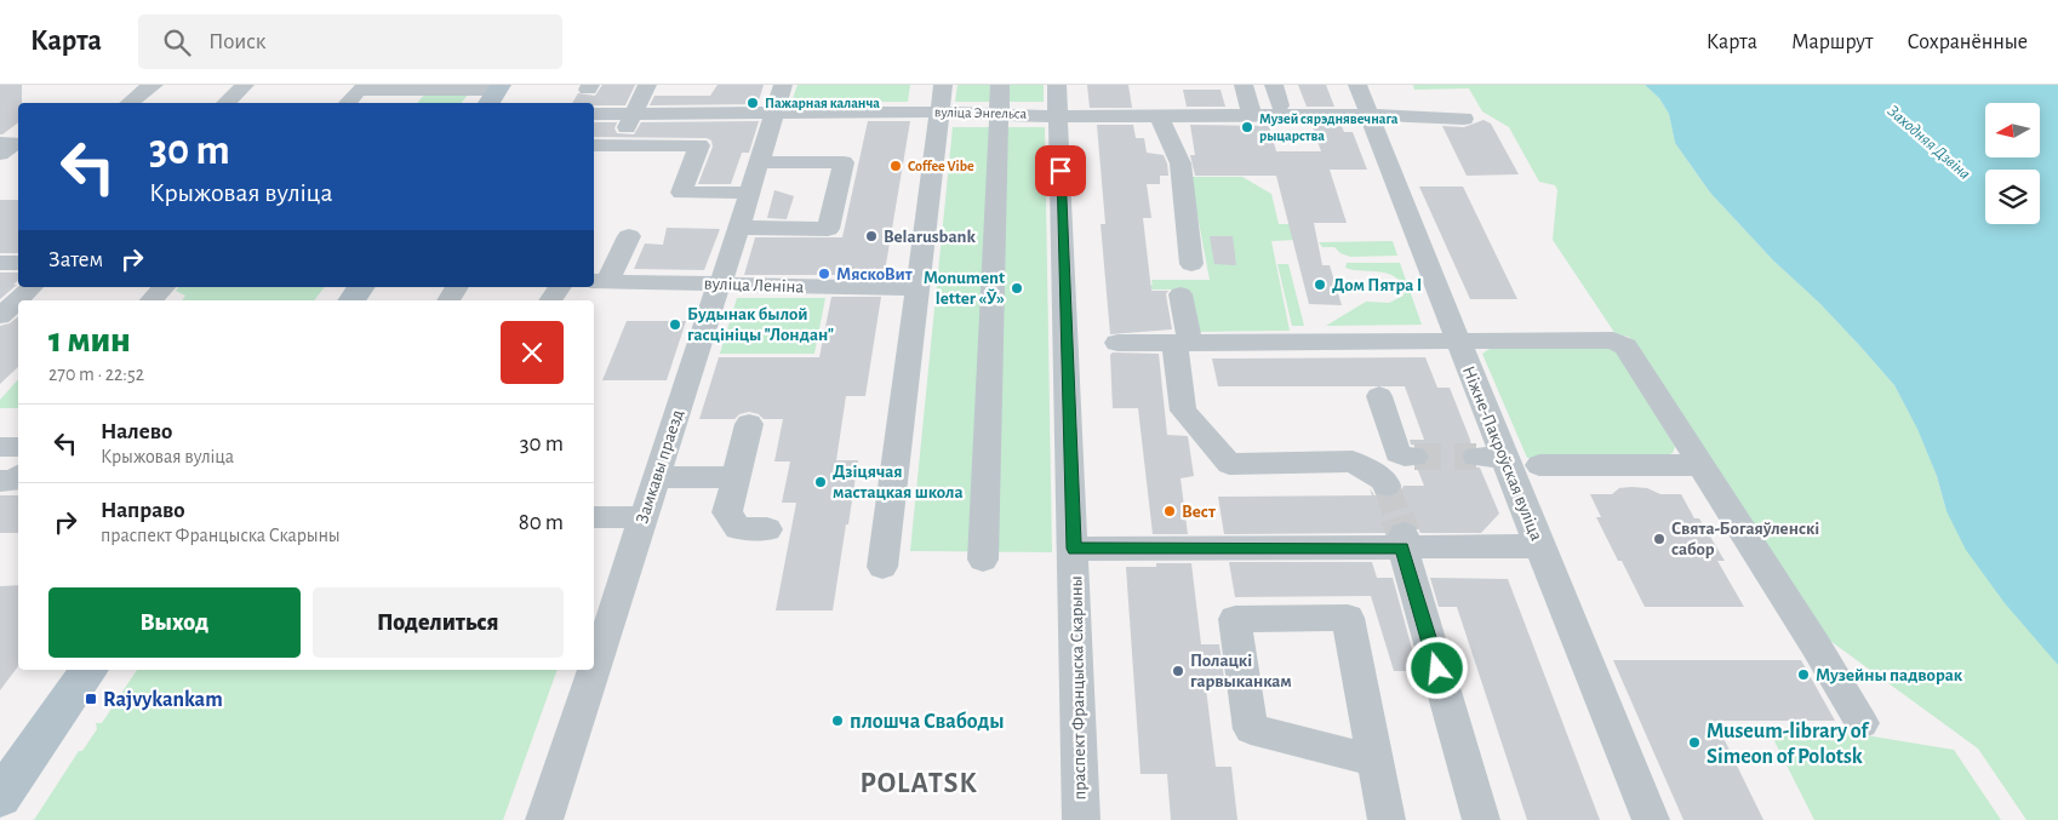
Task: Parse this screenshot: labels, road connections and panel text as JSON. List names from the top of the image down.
{
  "streets": {
    "street": [
      "вуліца Энгельса",
      "вуліца Леніна",
      "Ніжне-Пакроўская вуліца",
      "Замкавы праезд",
      "праспект Францыска Скарыны"
    ]
  },
  "crossings": [
    ["вуліца Энгельса", "Ніжне-Пакроўская вуліца"],
    ["вуліца Энгельса", "Замкавы праезд"],
    ["вуліца Энгельса", "праспект Францыска Скарыны"],
    ["вуліца Леніна", "Замкавы праезд"]
  ],
  "districts": ["POLATSK"],
  "water": ["Заходняя Дзвіна"],
  "places": {
    "other": [
      "Пажарная каланча",
      "Музей сярэднявечнага рыцарства",
      "Coffee Vibe",
      "Belarusbank",
      "МяскоВит",
      "Дом Пятра І",
      "Monument letter «Ў»",
      "Будынак былой гасцініцы \"Лондан\"",
      "Дзіцячая мастацкая школа",
      "Вест",
      "Свята-Богаяўленскі сабор",
      "Полацкі гарвыканкам",
      "Музейны падворак",
      "плошча Свабоды",
      "Museum-library of Simeon of Polotsk"
    ],
    "transit": ["Rajvykankam"]
  },
  "north": "left",
  "page": {
    "header": "Карта",
    "search": "Поиск",
    "nav": ["Карта", "Маршрут", "Сохранённые"],
    "turn": ["30 m", "Крыжовая вуліца"],
    "then": "Затем",
    "heading": ["1 мин", "270 m · 22:52"],
    "list": [
      {
        "name": "Налево",
        "note": "Крыжовая вуліца",
        "value": "30 m"
      },
      {
        "name": "Направо",
        "note": "праспект Францыска Скарыны",
        "value": "80 m"
      }
    ],
    "buttons": ["Выход", "Поделиться"]
  }
}
